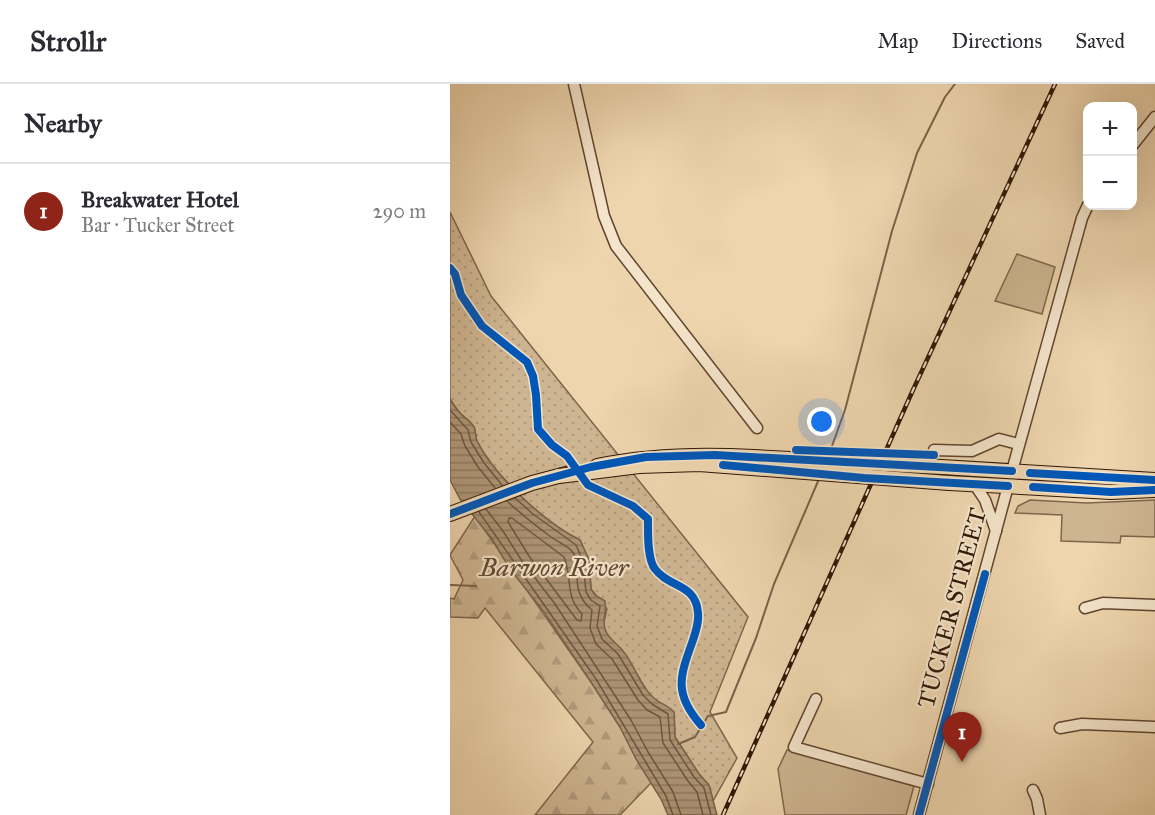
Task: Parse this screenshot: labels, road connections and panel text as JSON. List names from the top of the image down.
{
  "streets": {
    "main road": ["TUCKER STREET"]
  },
  "water": ["Barwon River"],
  "page": {
    "header": "Strollr",
    "nav": ["Map", "Directions", "Saved"],
    "heading": "Nearby",
    "map_buttons": ["+", "−"],
    "list": [
      {
        "mark": "1",
        "name": "Breakwater Hotel",
        "note": "Bar · Tucker Street",
        "value": "290 m"
      }
    ],
    "pins": "1"
  }
}
